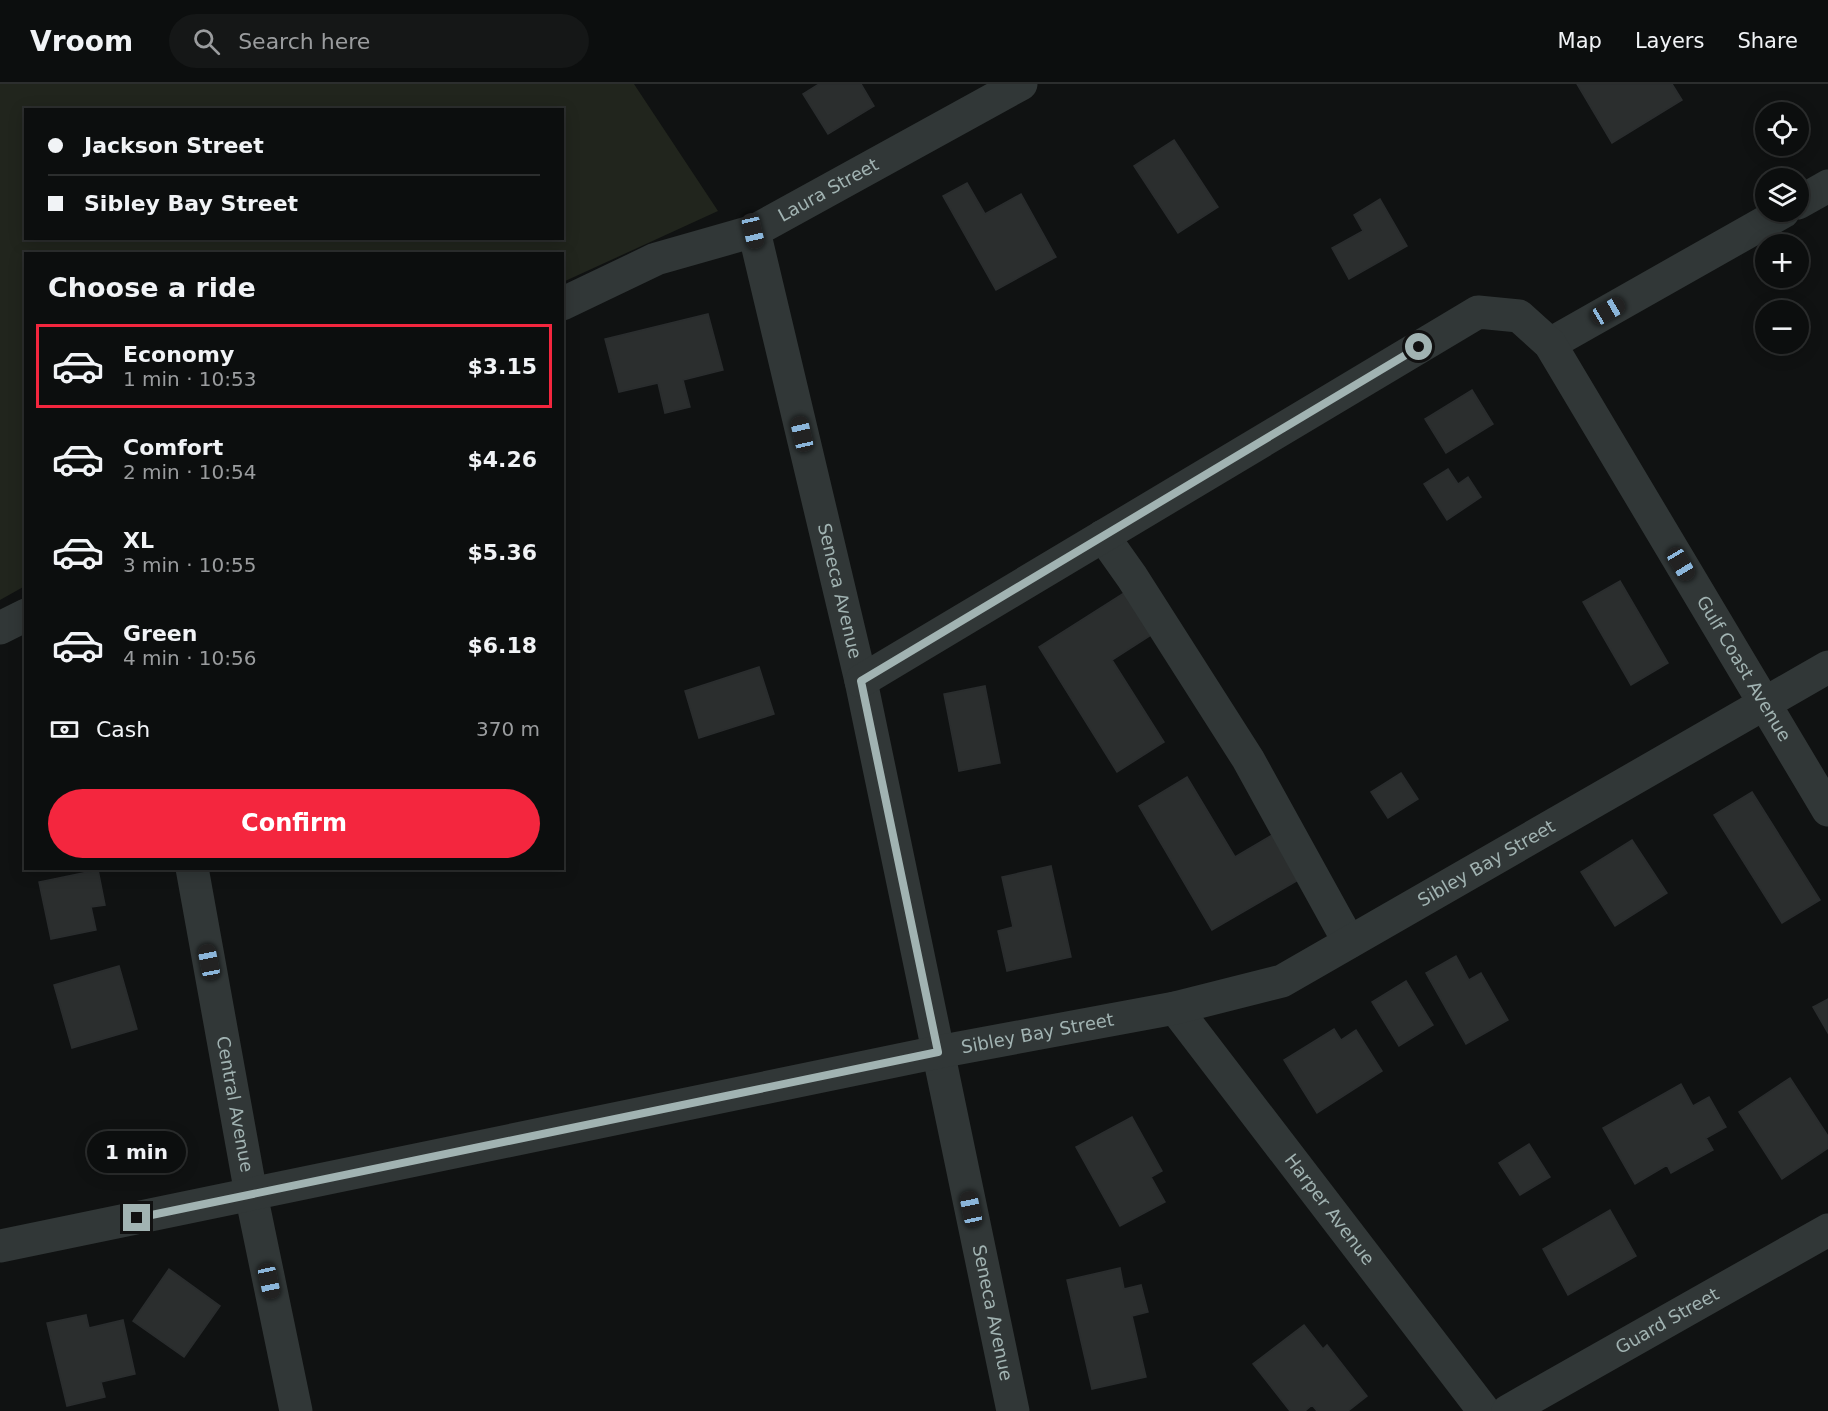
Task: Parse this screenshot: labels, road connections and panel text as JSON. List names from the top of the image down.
{
  "streets": {
    "street": [
      "Laura Street",
      "Seneca Avenue",
      "Gulf Coast Avenue",
      "Sibley Bay Street",
      "Central Avenue",
      "Harper Avenue",
      "Guard Street"
    ]
  },
  "crossings": [
    ["Laura Street", "Seneca Avenue"],
    ["Seneca Avenue", "Gulf Coast Avenue"],
    ["Seneca Avenue", "Sibley Bay Street"],
    ["Gulf Coast Avenue", "Sibley Bay Street"],
    ["Sibley Bay Street", "Central Avenue"],
    ["Sibley Bay Street", "Harper Avenue"]
  ],
  "page": {
    "header": "Vroom",
    "search": "Search here",
    "nav": ["Map", "Layers", "Share"],
    "map_buttons": ["+", "−"],
    "banner": ["Jackson Street", "Sibley Bay Street"],
    "heading": "Choose a ride",
    "list": [
      {
        "name": "Economy",
        "note": "1 min · 10:53",
        "value": "$3.15"
      },
      {
        "name": "Comfort",
        "note": "2 min · 10:54",
        "value": "$4.26"
      },
      {
        "name": "XL",
        "note": "3 min · 10:55",
        "value": "$5.36"
      },
      {
        "name": "Green",
        "note": "4 min · 10:56",
        "value": "$6.18"
      }
    ],
    "pay": ["Cash", "370 m"],
    "buttons": "Confirm",
    "bubble": "1 min"
  }
}
